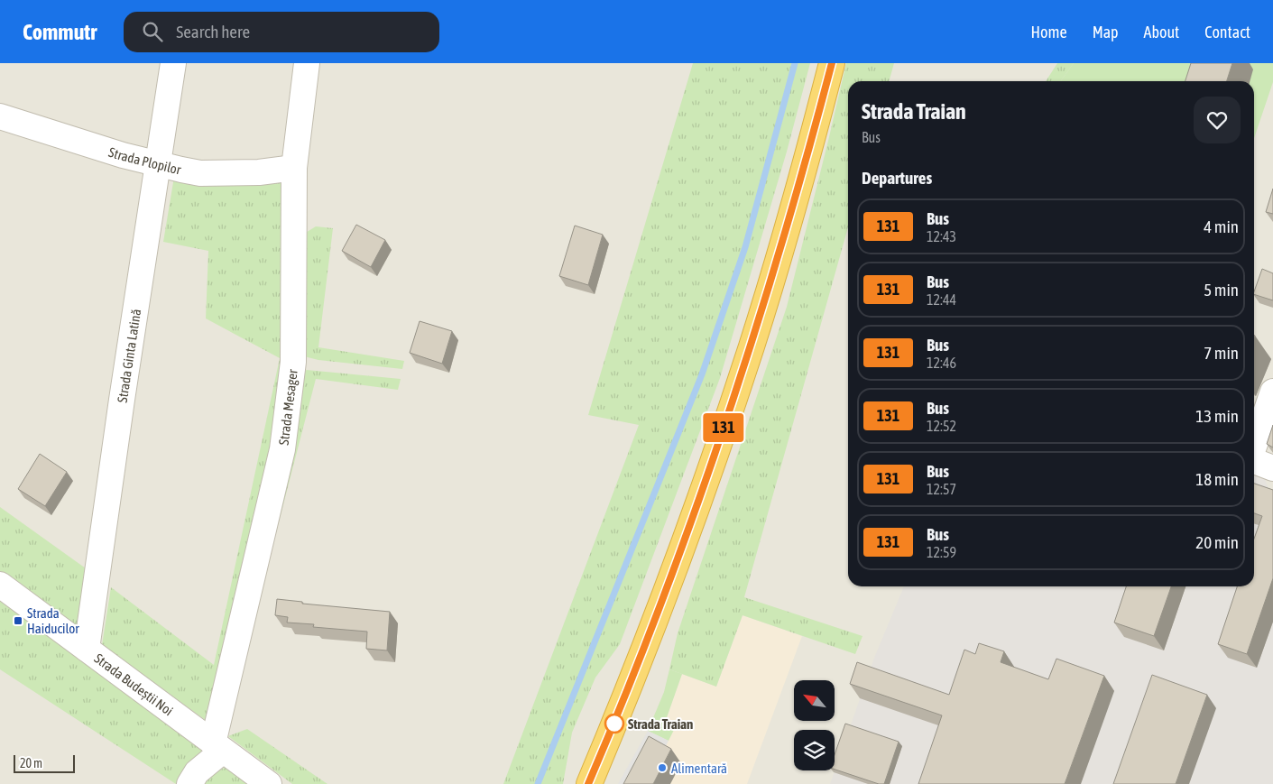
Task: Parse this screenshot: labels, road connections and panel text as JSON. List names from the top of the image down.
{
  "streets": {
    "street": [
      "Strada Plopilor",
      "Strada Ginta Latină",
      "Strada Mesager",
      "Strada Budeștii Noi"
    ]
  },
  "crossings": [
    ["Strada Plopilor", "Strada Ginta Latină"],
    ["Strada Plopilor", "Strada Mesager"],
    ["Strada Ginta Latină", "Strada Budeștii Noi"],
    ["Strada Mesager", "Strada Budeștii Noi"]
  ],
  "places": {
    "transit": ["Strada Haiducilor"],
    "other": ["Strada Traian", "Alimentară"]
  },
  "lines": ["bus line 131"],
  "scale_bar": "20 m",
  "north": "top left",
  "page": {
    "header": "Commutr",
    "search": "Search here",
    "nav": [
      "Home",
      "Map",
      "About",
      "Contact"
    ],
    "on_map": "131",
    "heading": [
      ["Strada Traian", "Bus"],
      "Departures"
    ],
    "list": [
      {
        "mark": "131",
        "name": "Bus",
        "note": "12:43",
        "value": "4 min"
      },
      {
        "mark": "131",
        "name": "Bus",
        "note": "12:44",
        "value": "5 min"
      },
      {
        "mark": "131",
        "name": "Bus",
        "note": "12:46",
        "value": "7 min"
      },
      {
        "mark": "131",
        "name": "Bus",
        "note": "12:52",
        "value": "13 min"
      },
      {
        "mark": "131",
        "name": "Bus",
        "note": "12:57",
        "value": "18 min"
      },
      {
        "mark": "131",
        "name": "Bus",
        "note": "12:59",
        "value": "20 min"
      }
    ],
    "scale": "20 m"
  }
}
